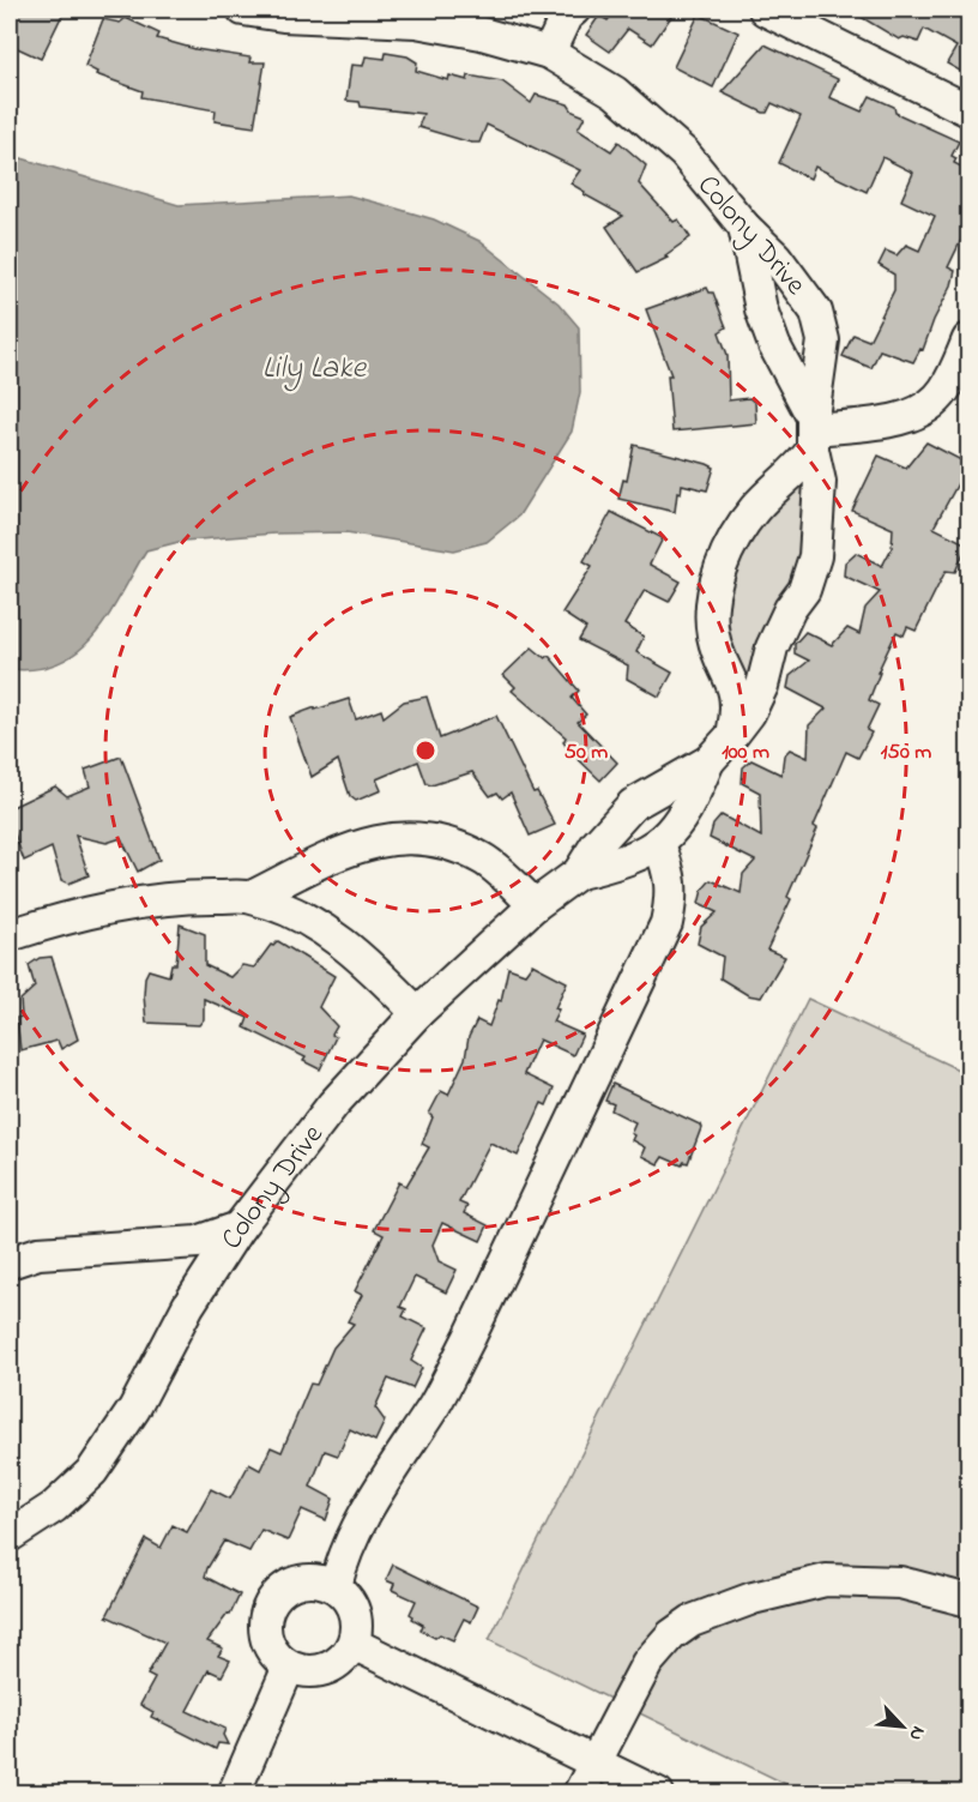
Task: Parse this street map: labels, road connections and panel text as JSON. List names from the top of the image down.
{
  "streets": {
    "street": ["Colony Drive"]
  },
  "water": ["Lily Lake"],
  "north": "bottom right",
  "rings": ["50 m", "100 m", "150 m"]
}
